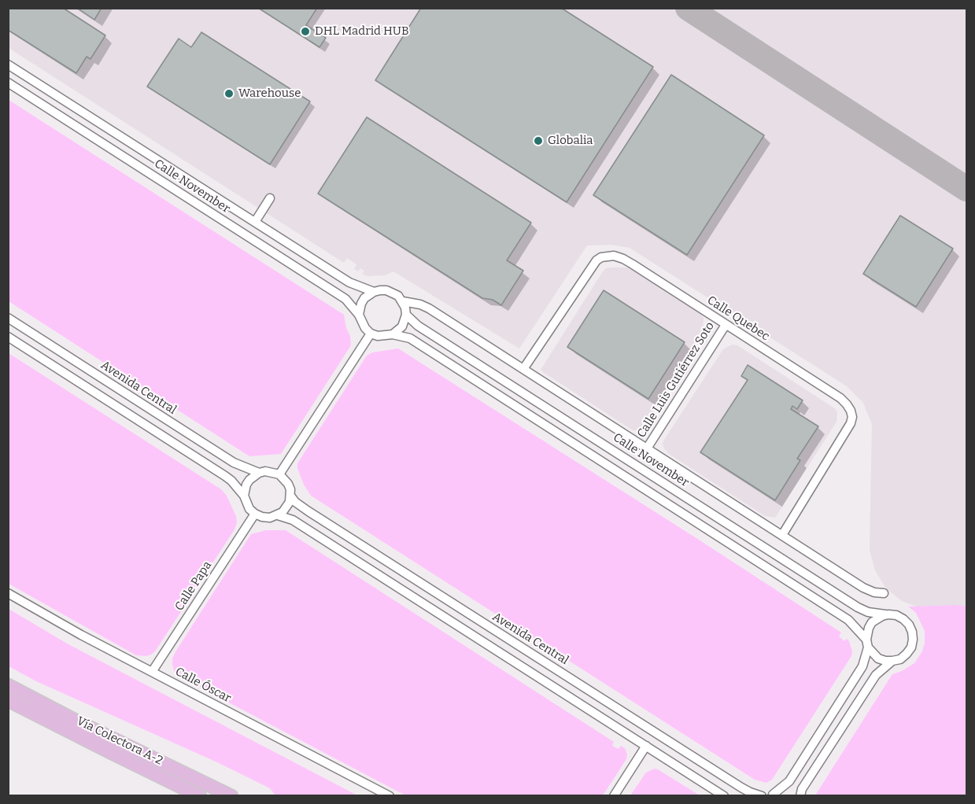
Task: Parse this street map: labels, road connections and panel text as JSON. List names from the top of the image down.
{
  "streets": {
    "main road": ["Vía Colectora A-2"],
    "street": [
      "Calle November",
      "Calle Quebec",
      "Calle Luis Gutiérrez Soto",
      "Avenida Central",
      "Calle Papa",
      "Calle Óscar"
    ]
  },
  "crossings": [
    ["Calle November", "Calle Quebec"],
    ["Calle November", "Calle Luis Gutiérrez Soto"],
    ["Calle Quebec", "Calle Luis Gutiérrez Soto"],
    ["Avenida Central", "Calle Papa"],
    ["Calle Papa", "Calle Óscar"]
  ],
  "places": ["DHL Madrid HUB", "Warehouse", "Globalia"]
}
